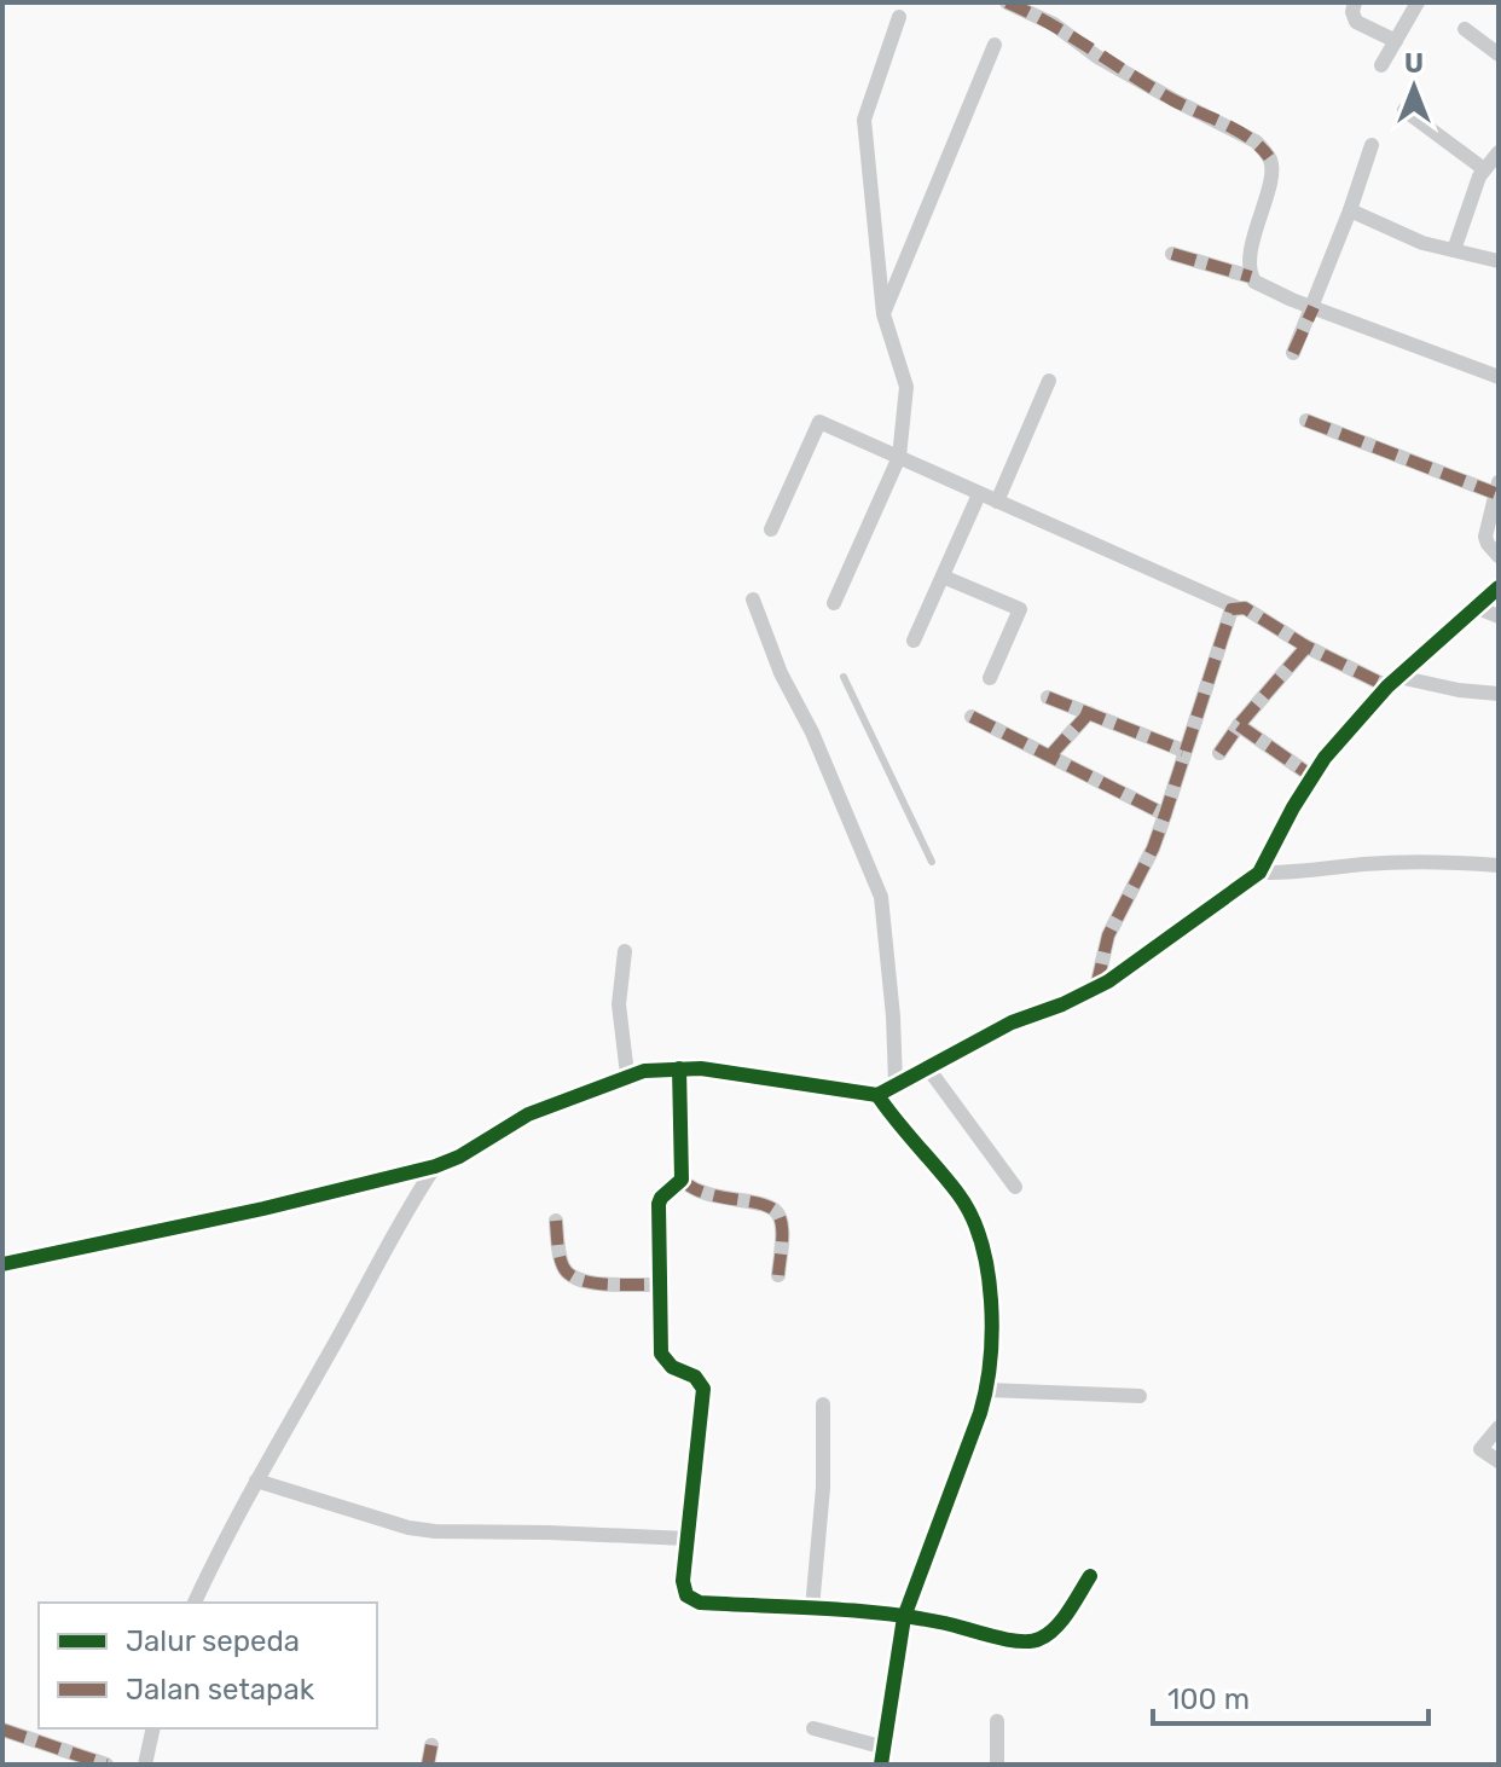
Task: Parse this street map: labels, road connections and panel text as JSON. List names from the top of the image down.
{
  "legend": ["Jalur sepeda", "Jalan setapak"],
  "scale_bar": "100 m",
  "north": "top"
}
